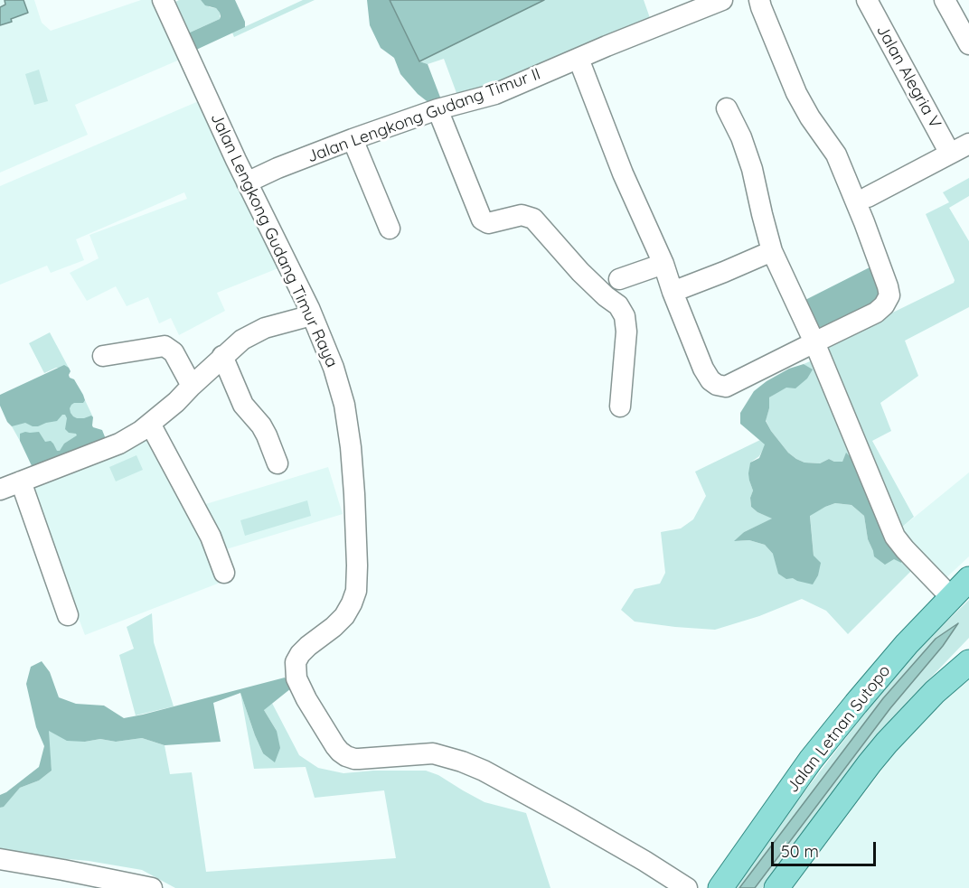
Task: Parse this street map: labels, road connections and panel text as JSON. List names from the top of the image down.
{
  "streets": {
    "main road": ["Jalan Letnan Sutopo"],
    "street": ["Jalan Alegria V", "Jalan Lengkong Gudang Timur II", "Jalan Lengkong Gudang Timur Raya"]
  },
  "crossings": [
    ["Jalan Lengkong Gudang Timur II", "Jalan Lengkong Gudang Timur Raya"]
  ],
  "scale_bar": "50 m"
}
